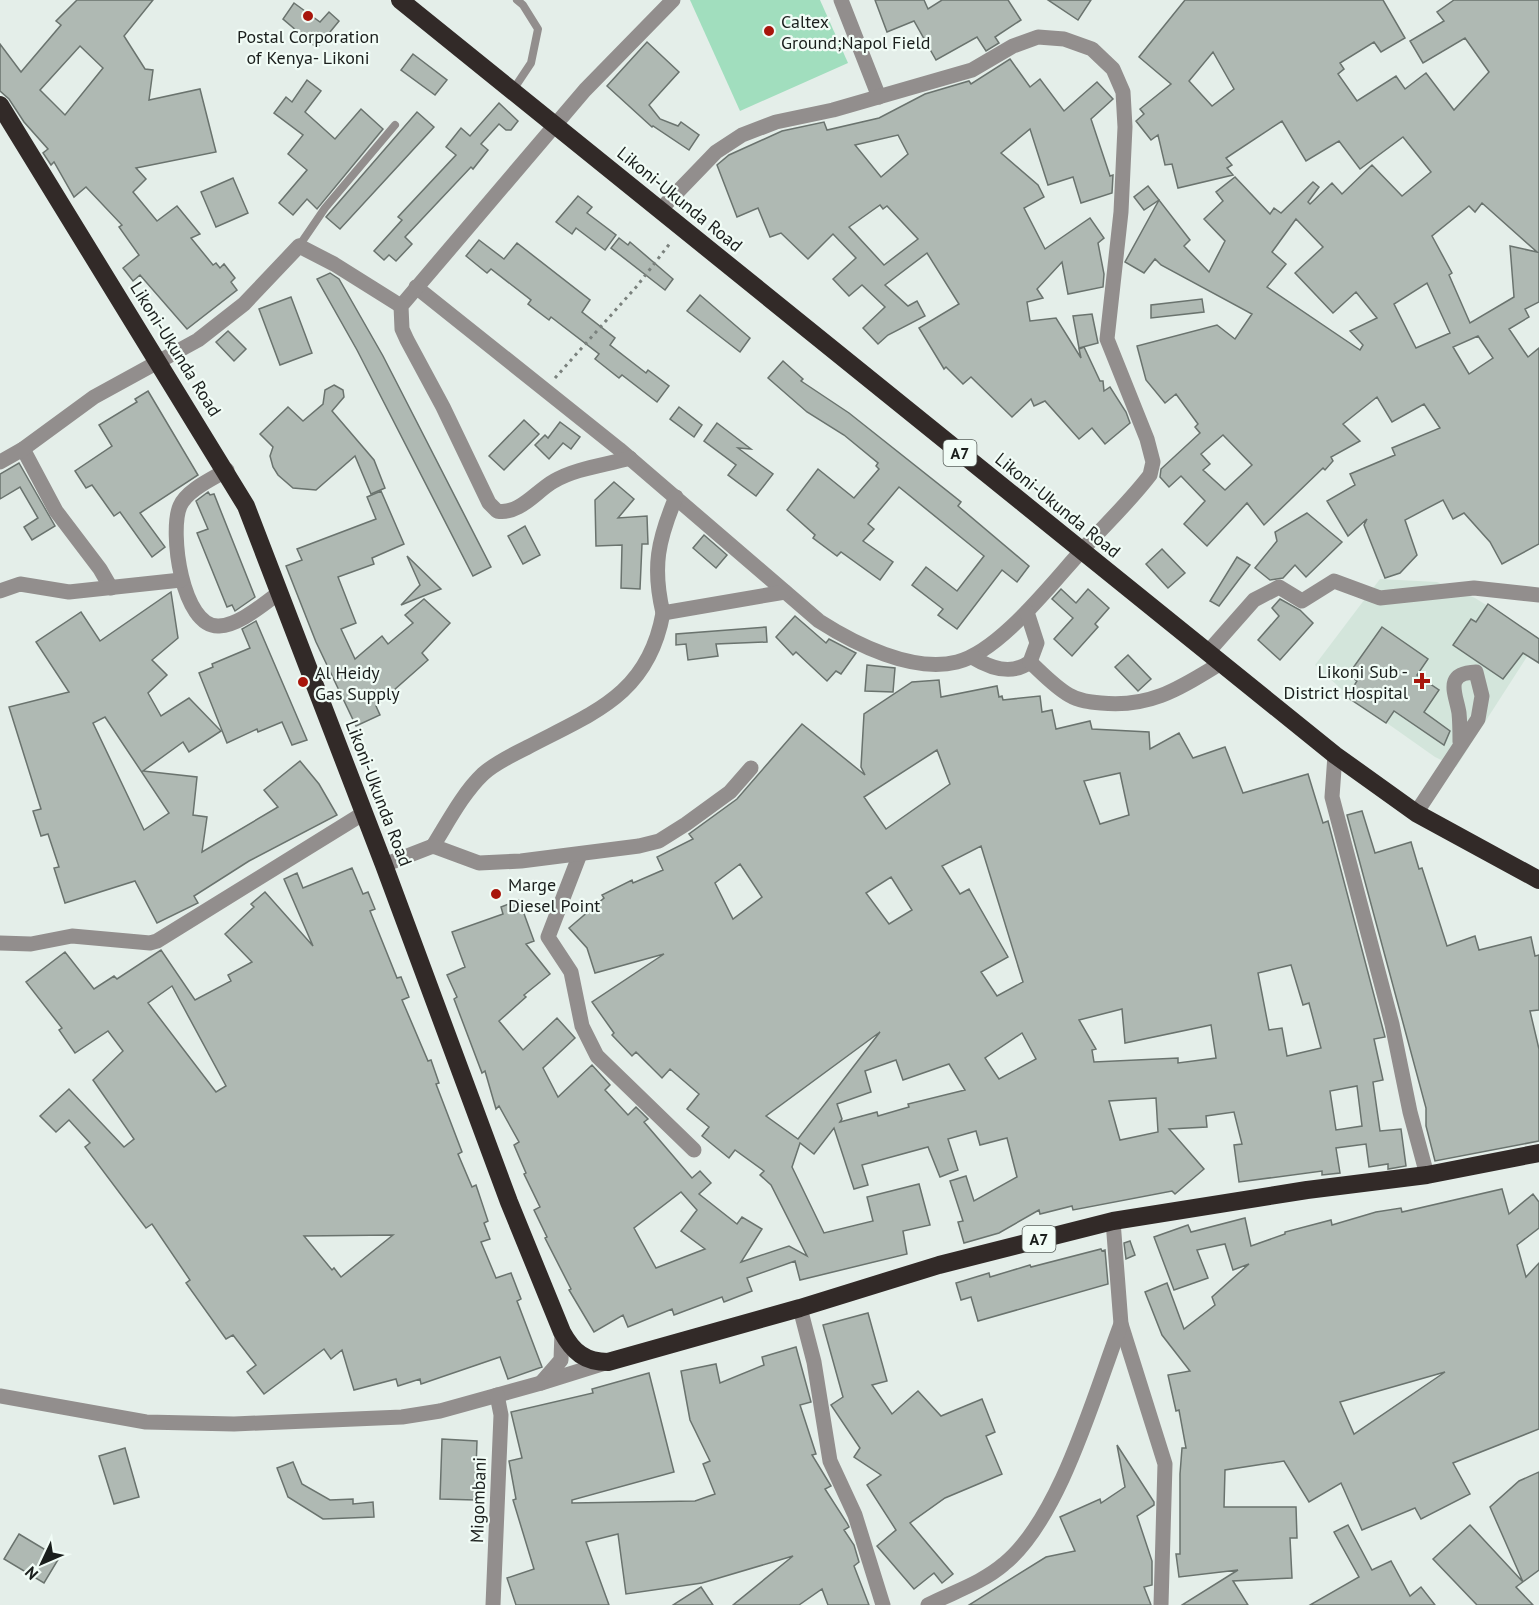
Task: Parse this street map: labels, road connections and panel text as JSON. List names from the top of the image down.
{
  "streets": {
    "highway": ["Likoni-Ukunda Road", "A7"],
    "street": ["Migombani"]
  },
  "crossings": [
    ["Likoni-Ukunda Road", "A7"]
  ],
  "places": {
    "other": [
      "Postal Corporation of Kenya- Likoni",
      "Caltex Ground;Napol Field",
      "Al Heidy Gas Supply",
      "Marge Diesel Point"
    ],
    "health": ["Likoni Sub - District Hospital"]
  },
  "north": "bottom left"
}
